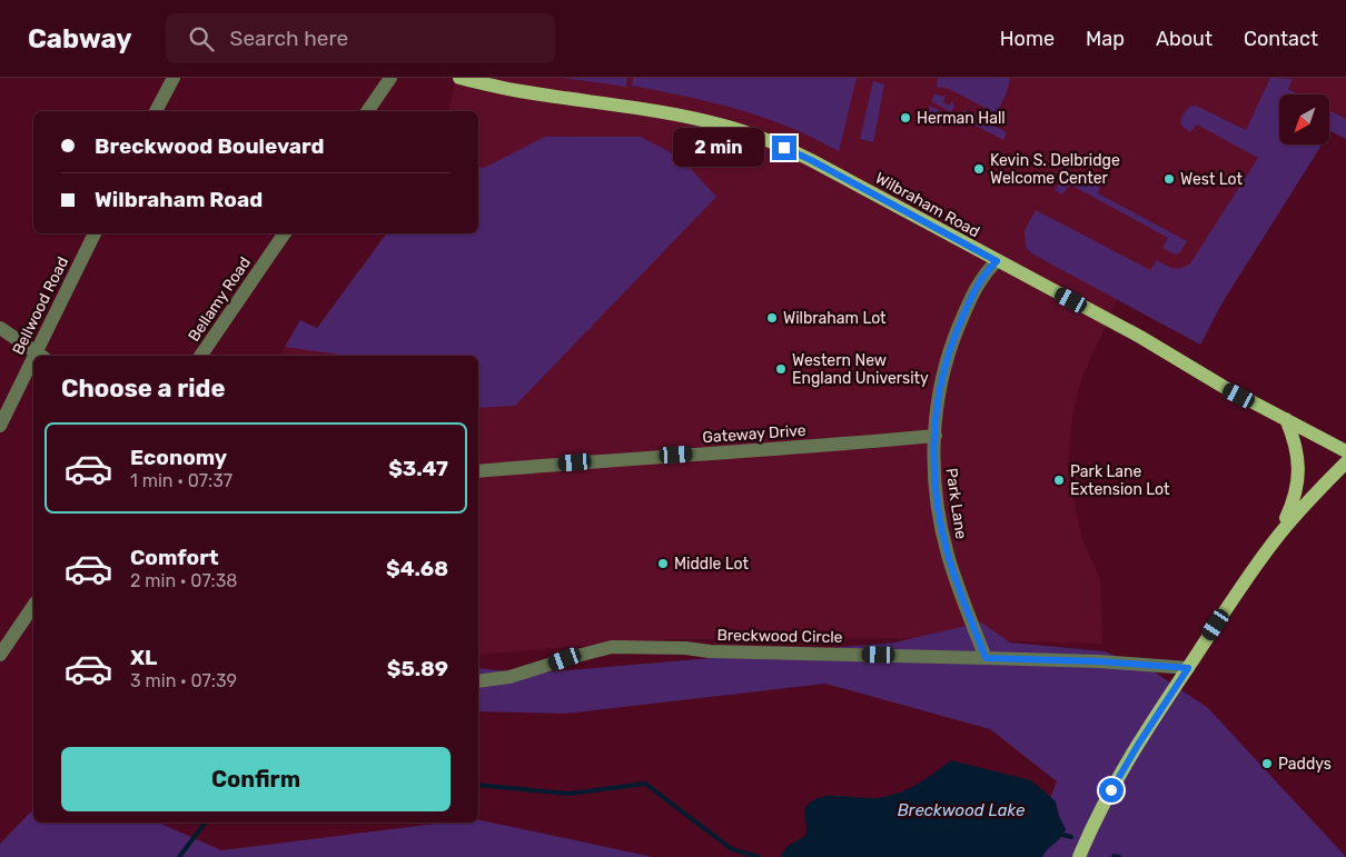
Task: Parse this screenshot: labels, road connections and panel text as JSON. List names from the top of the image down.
{
  "streets": {
    "main road": ["Wilbraham Road"],
    "street": [
      "Bellamy Road",
      "Bellwood Road",
      "Gateway Drive",
      "Park Lane",
      "Breckwood Circle"
    ]
  },
  "crossings": [
    ["Wilbraham Road", "Park Lane"],
    ["Gateway Drive", "Park Lane"],
    ["Park Lane", "Breckwood Circle"]
  ],
  "water": ["Breckwood Lake"],
  "places": [
    "Herman Hall",
    "Kevin S. Delbridge Welcome Center",
    "West Lot",
    "Wilbraham Lot",
    "Western New England University",
    "Park Lane Extension Lot",
    "Middle Lot",
    "Paddys"
  ],
  "north": "bottom left",
  "page": {
    "header": "Cabway",
    "search": "Search here",
    "nav": [
      "Home",
      "Map",
      "About",
      "Contact"
    ],
    "banner": ["Breckwood Boulevard", "Wilbraham Road"],
    "bubble": "2 min",
    "heading": "Choose a ride",
    "list": [
      {
        "name": "Economy",
        "note": "1 min · 07:37",
        "value": "$3.47"
      },
      {
        "name": "Comfort",
        "note": "2 min · 07:38",
        "value": "$4.68"
      },
      {
        "name": "XL",
        "note": "3 min · 07:39",
        "value": "$5.89"
      }
    ],
    "buttons": "Confirm"
  }
}
